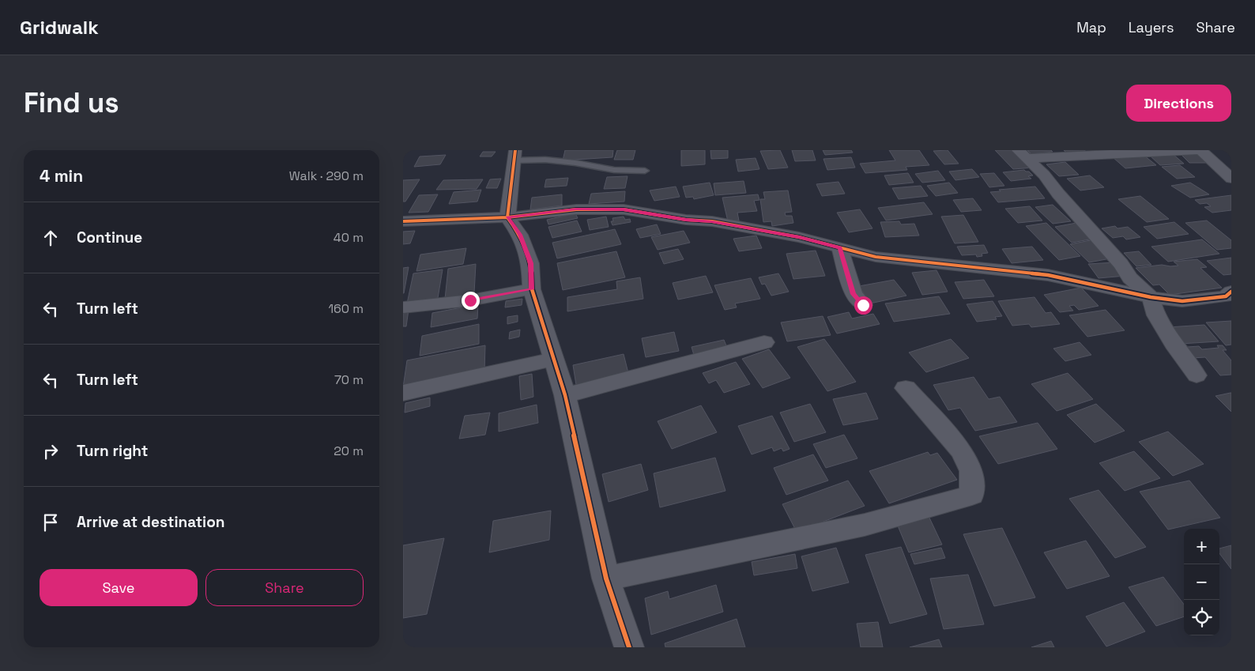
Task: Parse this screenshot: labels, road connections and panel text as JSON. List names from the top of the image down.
{
  "page": {
    "header": "Gridwalk",
    "nav": ["Map", "Layers", "Share"],
    "buttons": [
      "Directions",
      ["Save", "Share"]
    ],
    "title": "Find us",
    "heading": ["4 min", "Walk · 290 m"],
    "list": [
      ["Continue", "40 m"],
      ["Turn left", "160 m"],
      ["Turn left", "70 m"],
      ["Turn right", "20 m"],
      "Arrive at destination"
    ],
    "map_buttons": ["+", "−"]
  }
}
